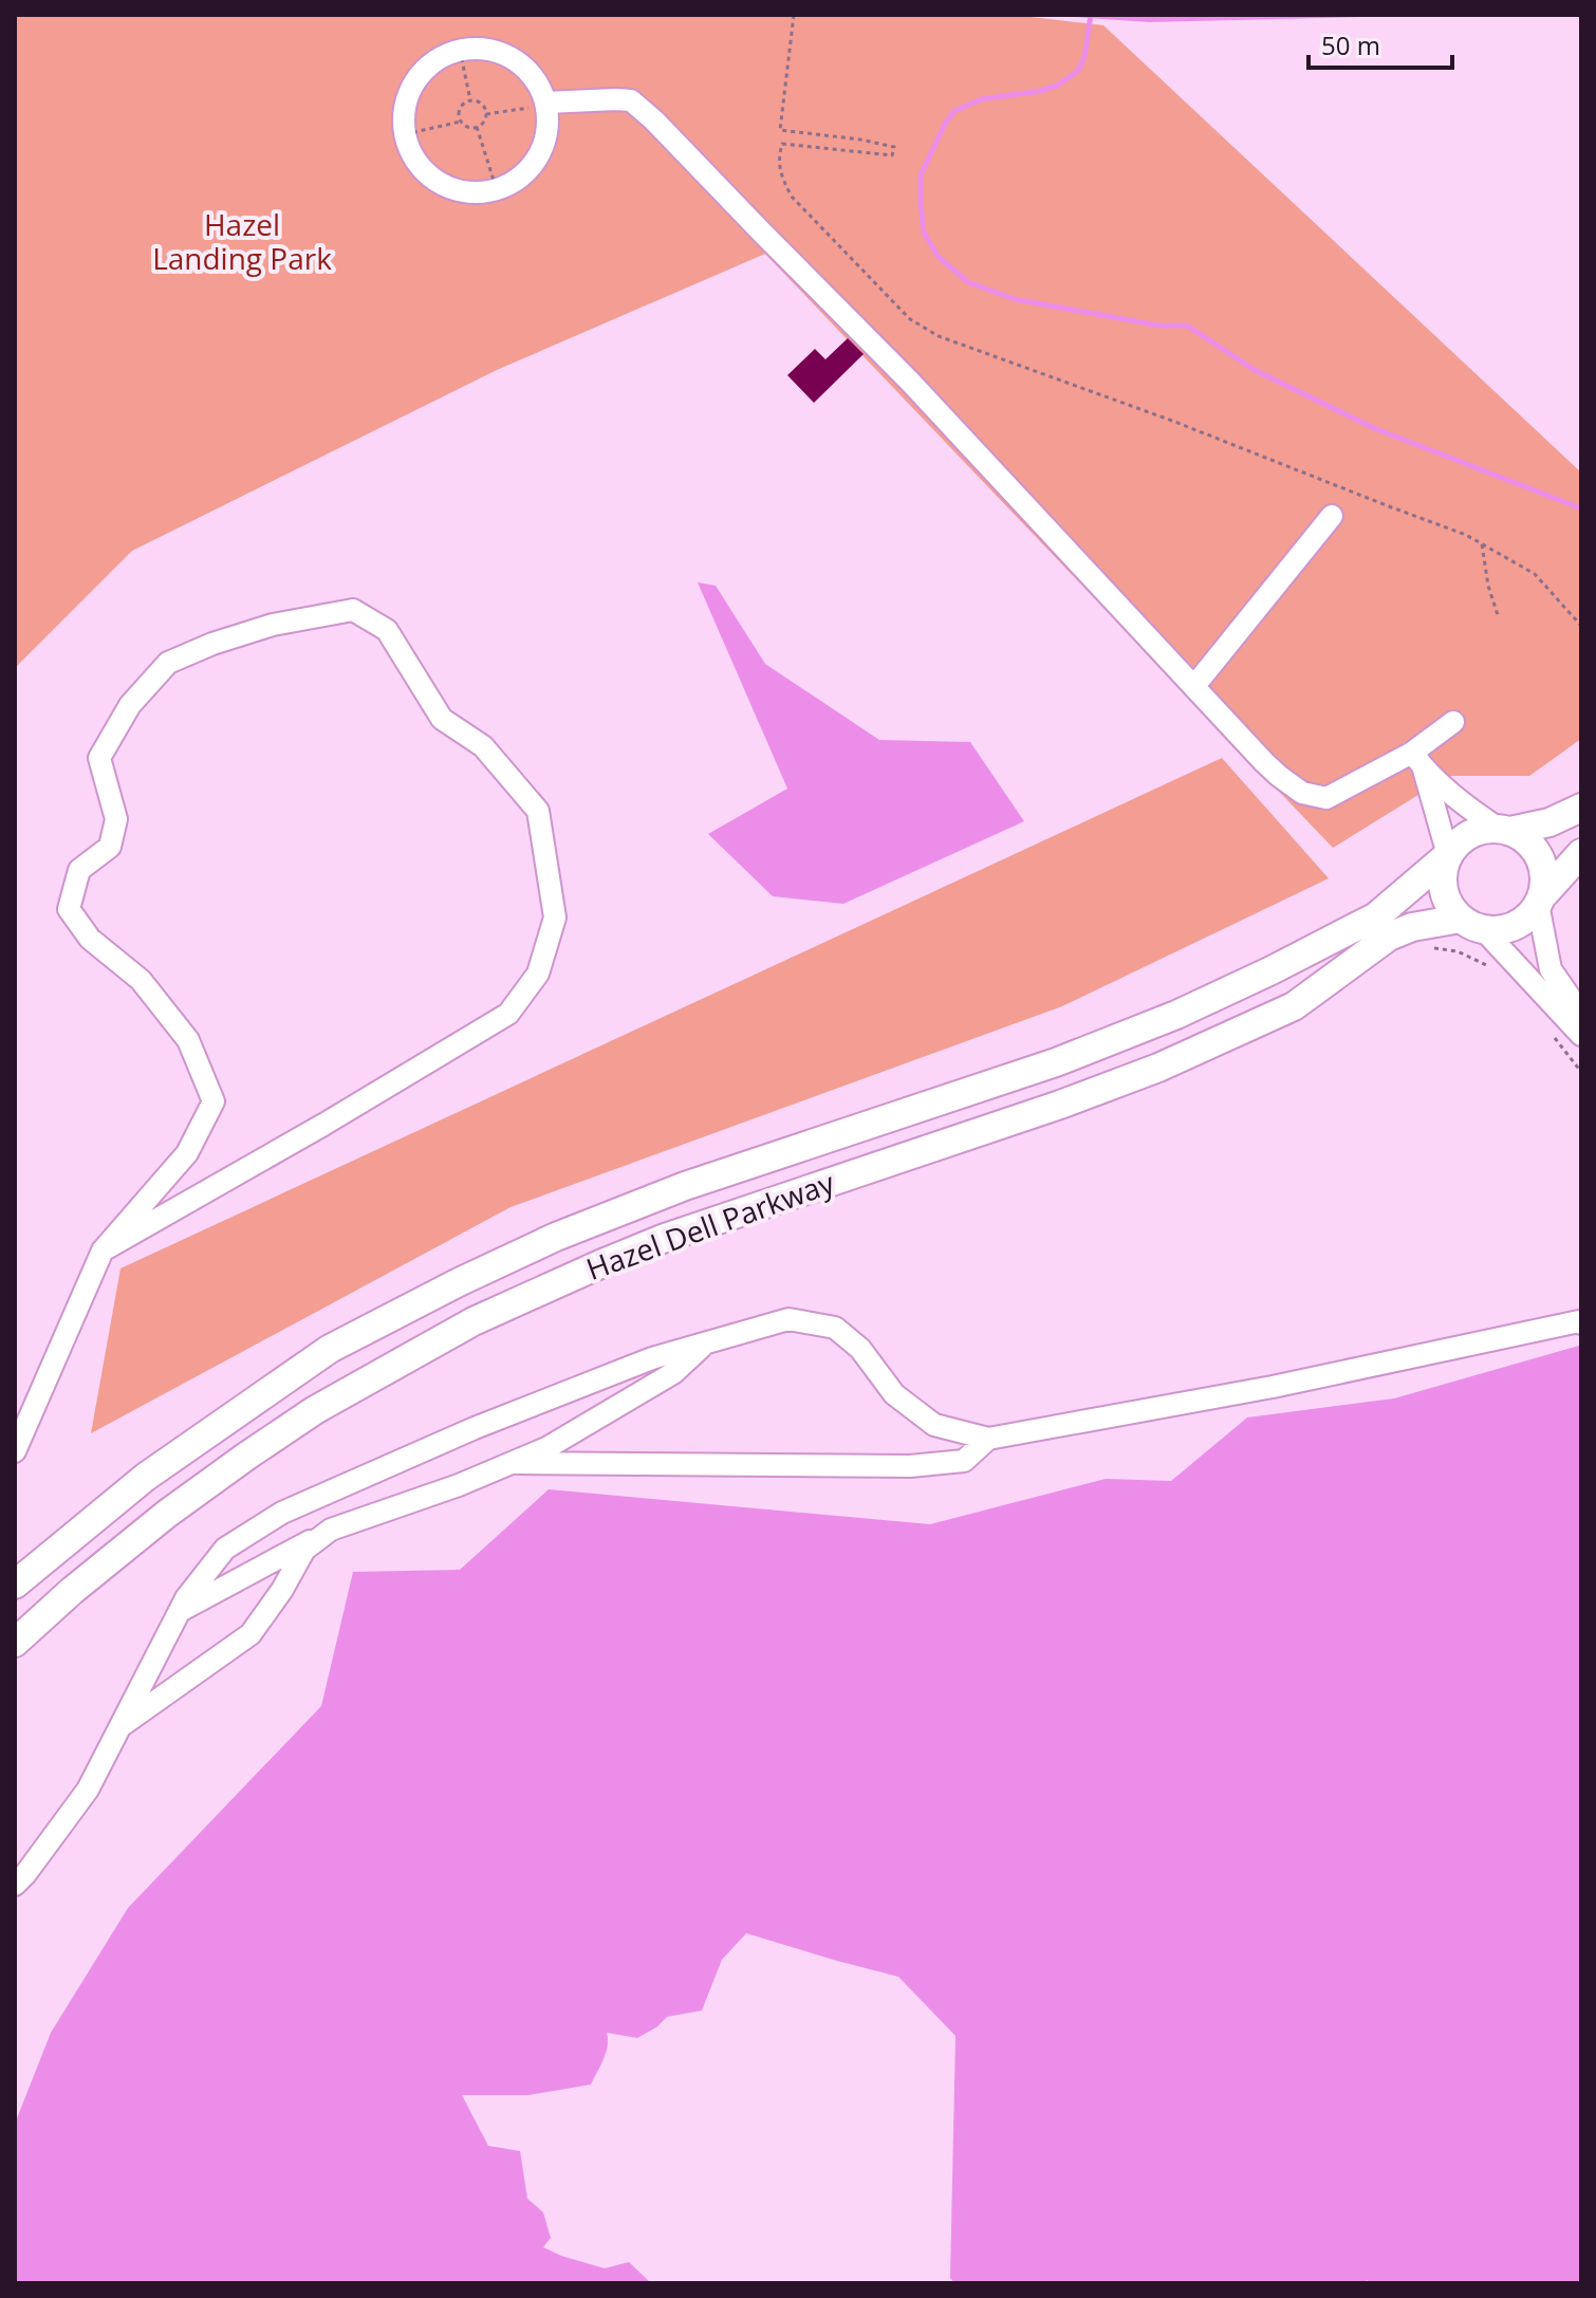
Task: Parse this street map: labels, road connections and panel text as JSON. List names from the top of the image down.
{
  "streets": {
    "main road": ["Hazel Dell Parkway"]
  },
  "parks": ["Hazel Landing Park"],
  "scale_bar": "50 m"
}
